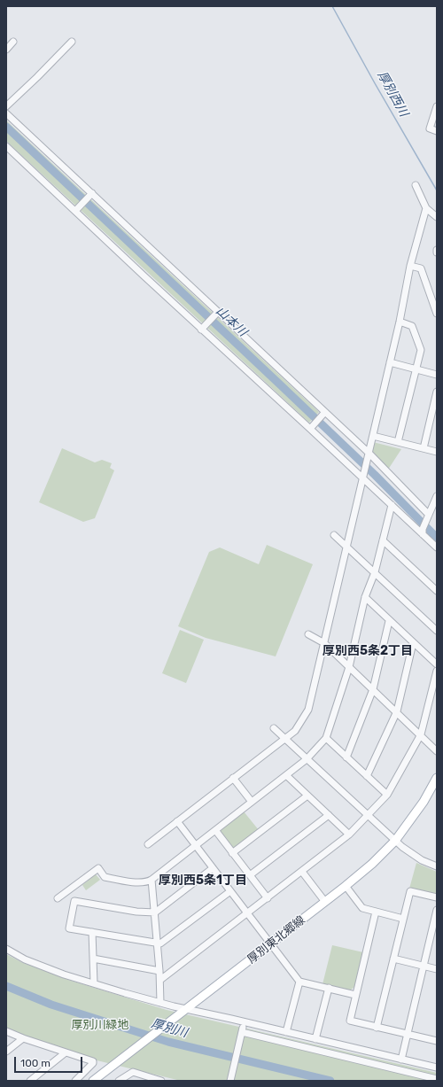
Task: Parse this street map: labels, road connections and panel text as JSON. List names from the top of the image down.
{
  "streets": {
    "main road": ["厚別東北郷線"]
  },
  "districts": ["厚別西5条2丁目", "厚別西5条1丁目"],
  "water": ["厚別西川", "山本川", "厚別川"],
  "parks": ["厚別川緑地"],
  "scale_bar": "100 m"
}
